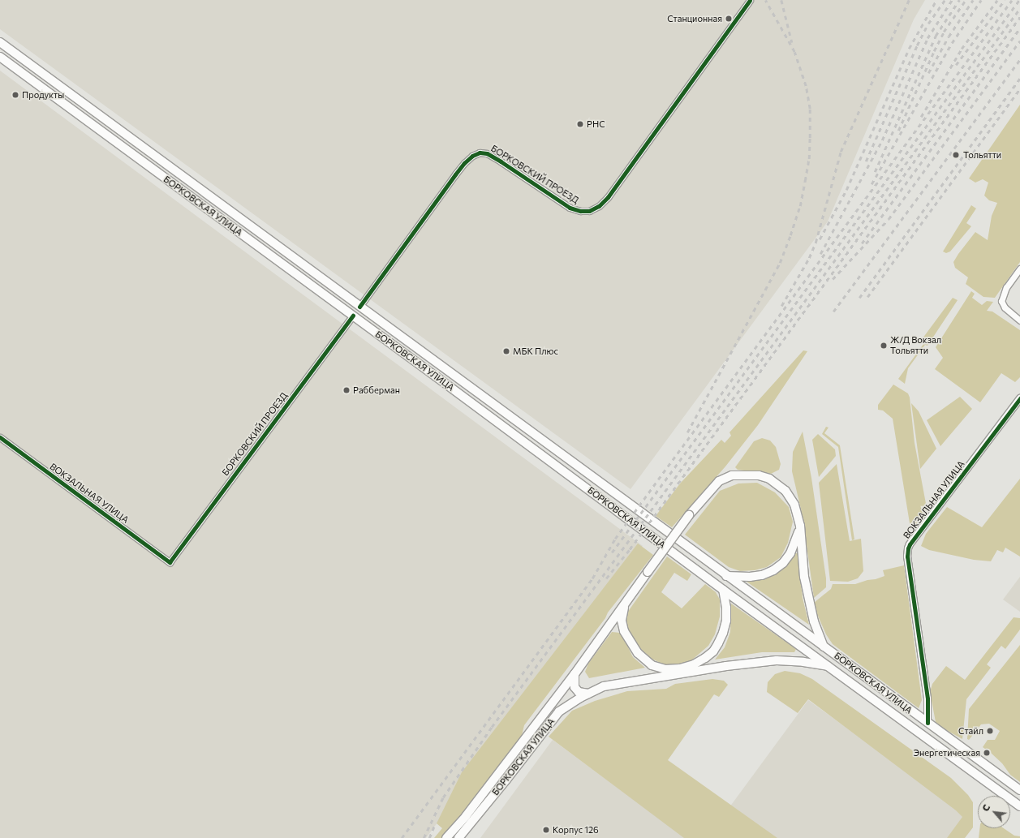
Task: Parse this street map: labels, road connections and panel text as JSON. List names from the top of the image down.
{
  "streets": {
    "main road": ["БОРКОВСКИЙ ПРОЕЗД", "БОРКОВСКАЯ УЛИЦА"],
    "street": ["ВОКЗАЛЬНАЯ УЛИЦА"]
  },
  "crossings": [
    ["БОРКОВСКИЙ ПРОЕЗД", "БОРКОВСКАЯ УЛИЦА"],
    ["БОРКОВСКИЙ ПРОЕЗД", "ВОКЗАЛЬНАЯ УЛИЦА"],
    ["БОРКОВСКАЯ УЛИЦА", "ВОКЗАЛЬНАЯ УЛИЦА"]
  ],
  "places": [
    "Станционная",
    "Продукты",
    "РНС",
    "Тольятти",
    "Ж/Д Вокзал Тольятти",
    "МБК Плюс",
    "Рабберман",
    "Стайл",
    "Энергетическая",
    "Корпус 126"
  ],
  "north": "top left"
}
